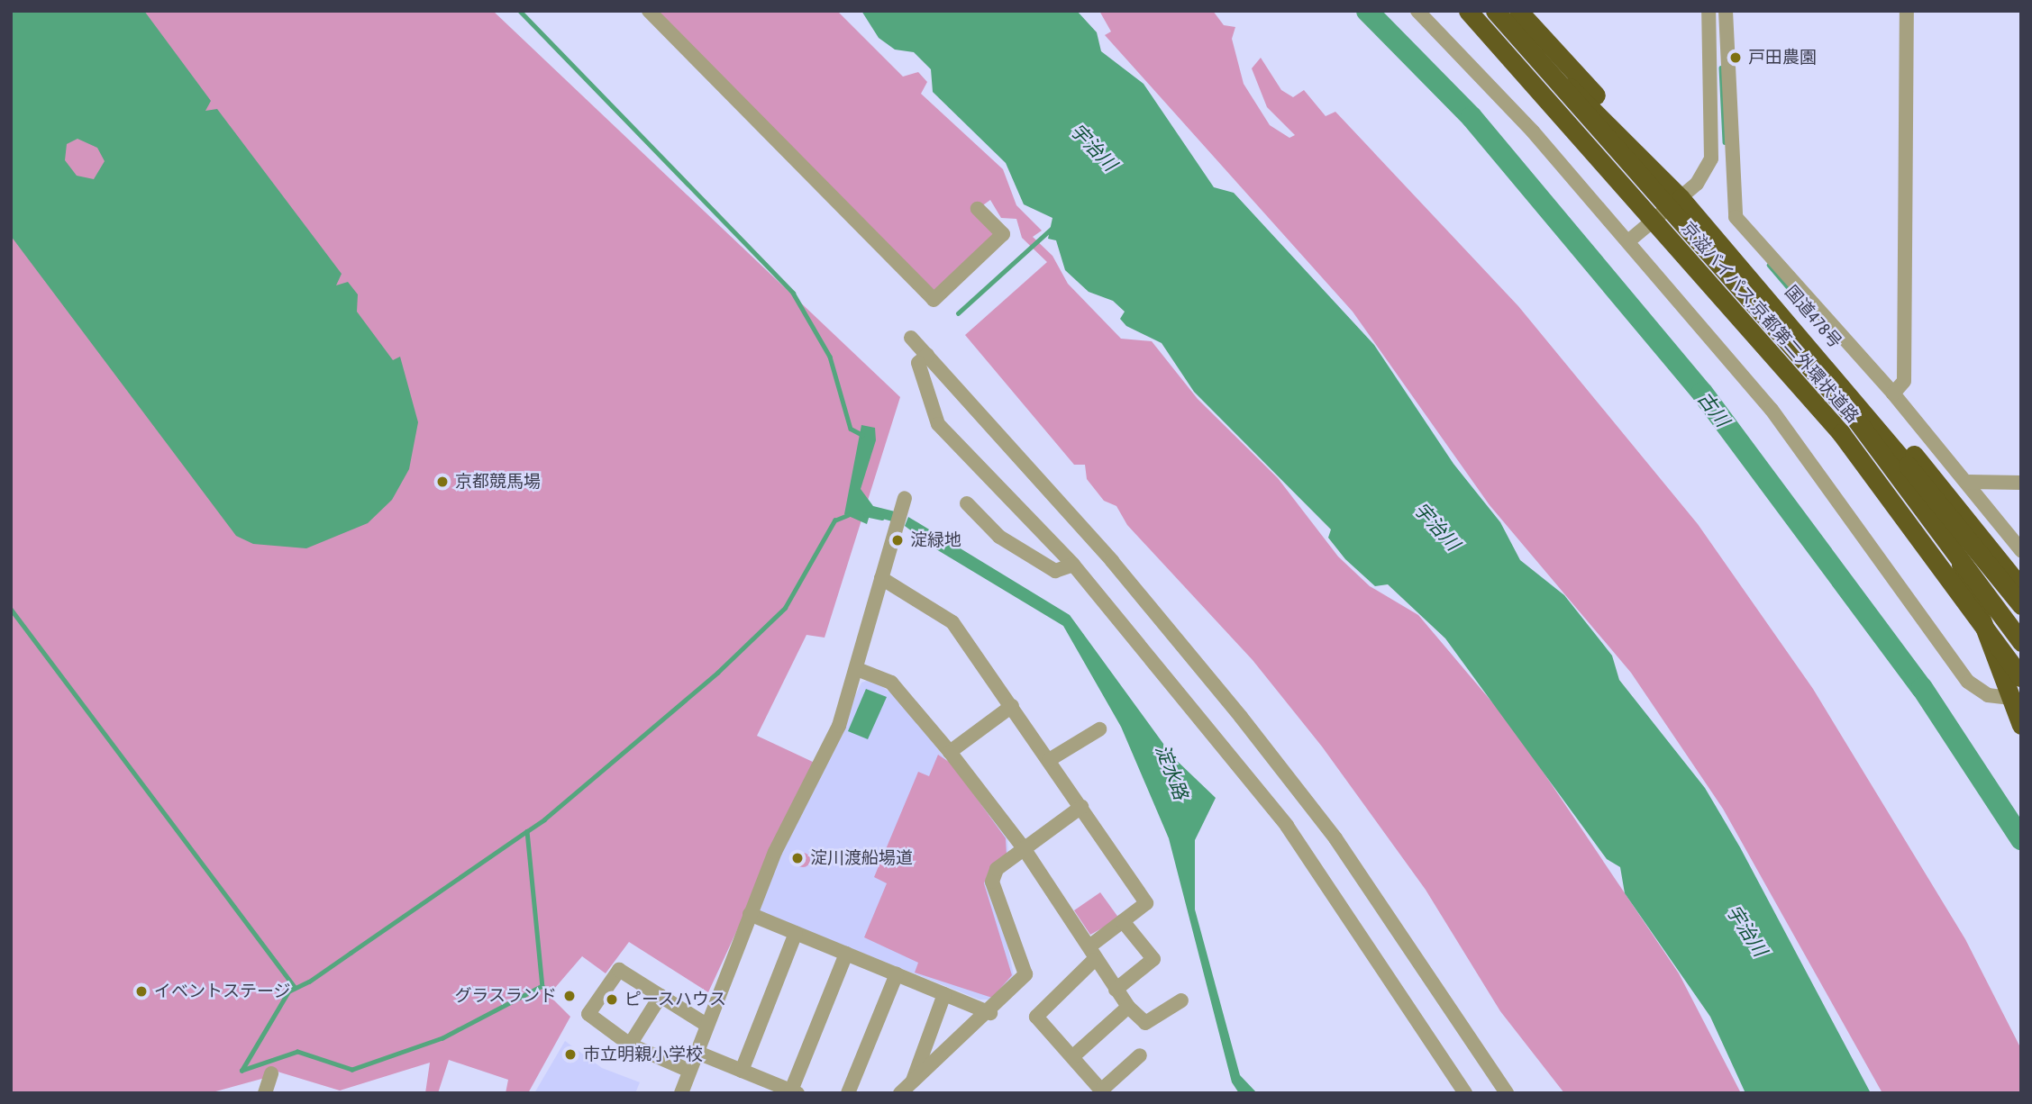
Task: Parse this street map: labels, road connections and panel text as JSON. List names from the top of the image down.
{
  "streets": {
    "highway": ["国道478号", "京滋バイパス;京都第二外環状道路"]
  },
  "crossings": [
    ["国道478号", "京滋バイパス;京都第二外環状道路"]
  ],
  "water": ["宇治川", "古川", "淀水路"],
  "places": [
    "戸田農園",
    "京都競馬場",
    "淀緑地",
    "淀川渡船場道",
    "イベントステージ",
    "グラスランド",
    "ピースハウス",
    "市立明親小学校"
  ]
}
